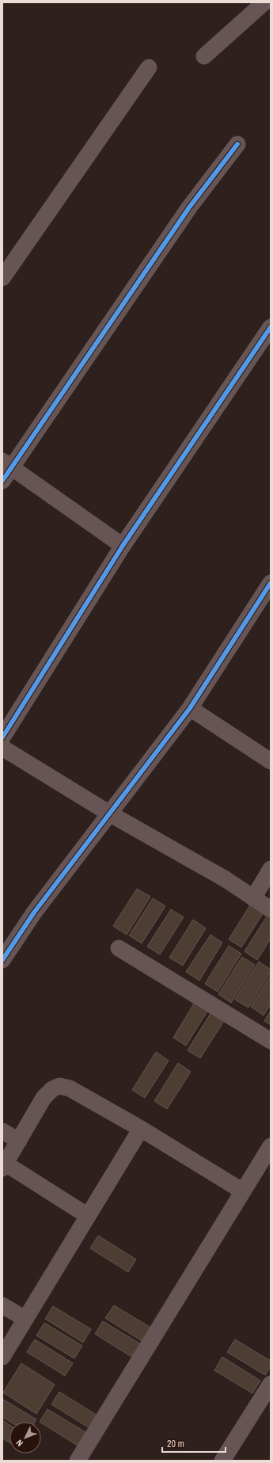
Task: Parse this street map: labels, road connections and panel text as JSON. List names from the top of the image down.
{
  "scale_bar": "20 m",
  "north": "bottom left"
}
